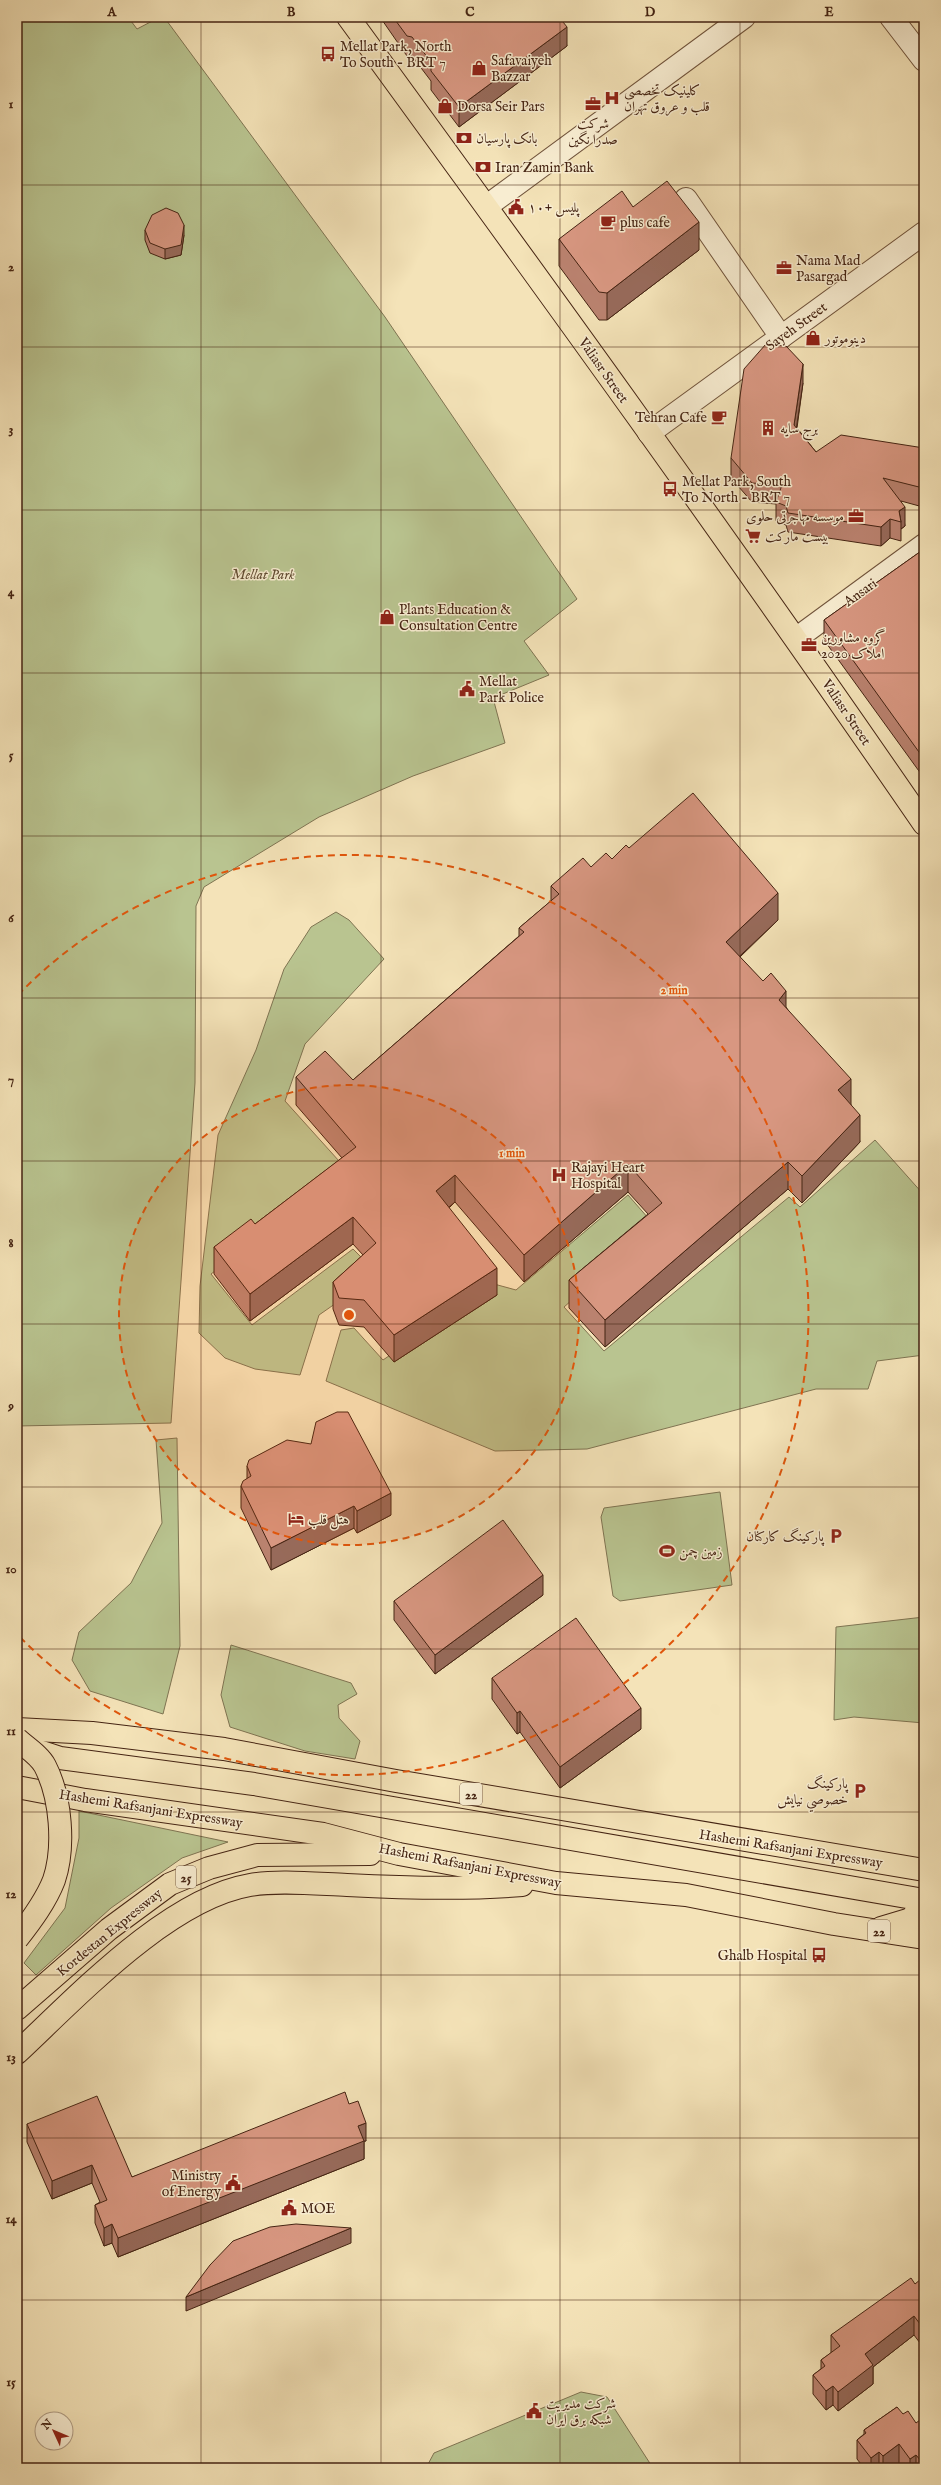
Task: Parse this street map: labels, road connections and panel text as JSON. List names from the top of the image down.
{
  "streets": {
    "main road": [
      "Valiasr Street",
      "22",
      "Hashemi Rafsanjani Expressway",
      "25",
      "Kordestan Expressway"
    ],
    "street": ["Sayeh Street", "Ansari"]
  },
  "crossings": [
    ["Sayeh Street", "Valiasr Street"],
    ["Valiasr Street", "Ansari"],
    ["Hashemi Rafsanjani Expressway", "Kordestan Expressway"]
  ],
  "parks": ["Mellat Park"],
  "places": {
    "bus stop": ["Mellat Park, North To South - BRT 7", "Mellat Park, South To North - BRT 7", "Ghalb Hospital"],
    "shop": [
      "Safavaiyeh Bazzar",
      "Dorsa Seir Pars",
      "دینوموتور",
      "Plants Education & Consultation Centre"
    ],
    "hospital": ["کلینیک تخصصی قلب و عروق تهران", "Rajayi Heart Hospital"],
    "office": [
      "شرکت صدرا نگین",
      "Nama Mad Pasargad",
      "موسسه مهاجرتی حلوی",
      "گروه مشاورین املاک 2020"
    ],
    "bank": ["بانک پارسیان", "Iran Zamin Bank"],
    "public building": [
      "پلیس +۱۰",
      "Mellat Park Police",
      "Ministry of Energy",
      "MOE",
      "شرکت مدیریت شبکه برق ایران"
    ],
    "cafe": ["plus cafe", "Tehran Cafe"],
    "building": ["برج سایه"],
    "supermarket": ["بیست مارکت"],
    "hotel": ["هتل قلب"],
    "parking": ["پارکینگ کارکنان", "پاركينگ خصوصي نيايش"],
    "sports": ["زمین چمن"]
  },
  "north": "top left",
  "grid": {
    "columns": [
      "A",
      "B",
      "C",
      "D",
      "E"
    ],
    "rows": [
      "1",
      "2",
      "3",
      "4",
      "5",
      "6",
      "7",
      "8",
      "9",
      "10",
      "11",
      "12",
      "13",
      "14",
      "15"
    ]
  },
  "rings": ["2 min", "1 min"]
}
